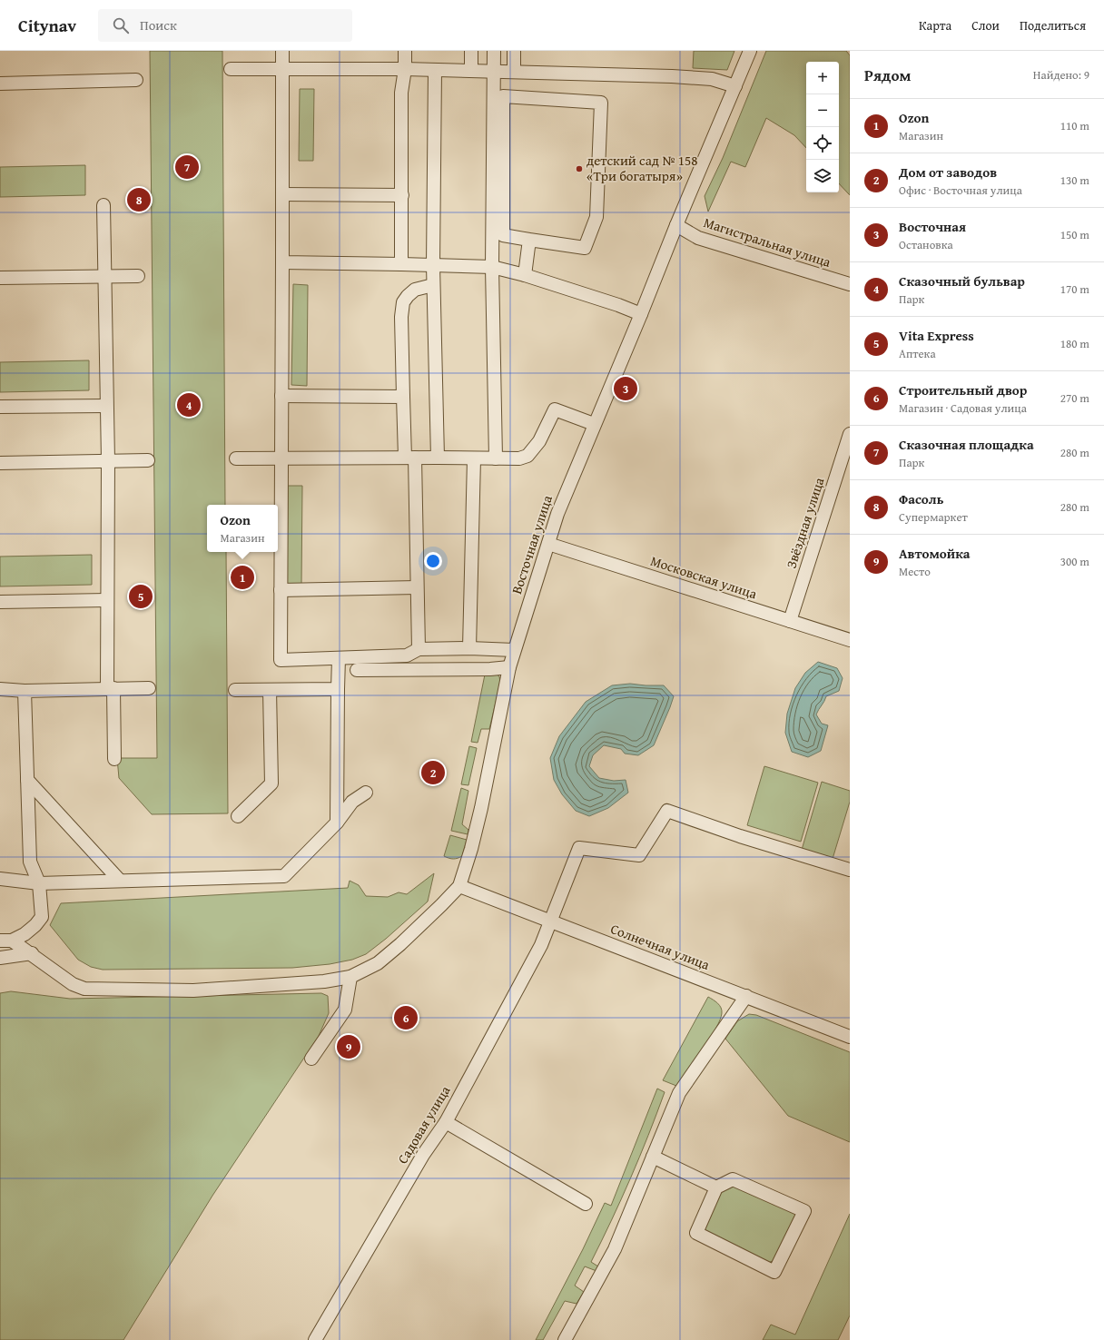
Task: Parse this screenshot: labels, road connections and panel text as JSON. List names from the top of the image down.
{
  "streets": {
    "street": [
      "Магистральная улица",
      "Звёздная улица",
      "Восточная улица",
      "Московская улица",
      "Солнечная улица",
      "Садовая улица"
    ]
  },
  "crossings": [
    ["Магистральная улица", "Восточная улица"],
    ["Звёздная улица", "Московская улица"],
    ["Восточная улица", "Московская улица"],
    ["Восточная улица", "Солнечная улица"],
    ["Солнечная улица", "Садовая улица"]
  ],
  "places": ["детский сад № 158 «Три богатыря»"],
  "page": {
    "header": "Citynav",
    "search": "Поиск",
    "nav": ["Карта", "Слои", "Поделиться"],
    "heading": ["Рядом", "Найдено: 9"],
    "map_buttons": ["+", "−"],
    "list": [
      {
        "mark": "1",
        "name": "Ozon",
        "note": "Магазин",
        "value": "110 m"
      },
      {
        "mark": "2",
        "name": "Дом от заводов",
        "note": "Офис · Восточная улица",
        "value": "130 m"
      },
      {
        "mark": "3",
        "name": "Восточная",
        "note": "Остановка",
        "value": "150 m"
      },
      {
        "mark": "4",
        "name": "Сказочный бульвар",
        "note": "Парк",
        "value": "170 m"
      },
      {
        "mark": "5",
        "name": "Vita Express",
        "note": "Аптека",
        "value": "180 m"
      },
      {
        "mark": "6",
        "name": "Строительный двор",
        "note": "Магазин · Садовая улица",
        "value": "270 m"
      },
      {
        "mark": "7",
        "name": "Сказочная площадка",
        "note": "Парк",
        "value": "280 m"
      },
      {
        "mark": "8",
        "name": "Фасоль",
        "note": "Супермаркет",
        "value": "280 m"
      },
      {
        "mark": "9",
        "name": "Автомойка",
        "note": "Место",
        "value": "300 m"
      }
    ],
    "pins": [
      "7",
      "8",
      "3",
      "4",
      "1",
      "5",
      "2",
      "6",
      "9"
    ],
    "popup": ["Ozon", "Магазин"]
  }
}
